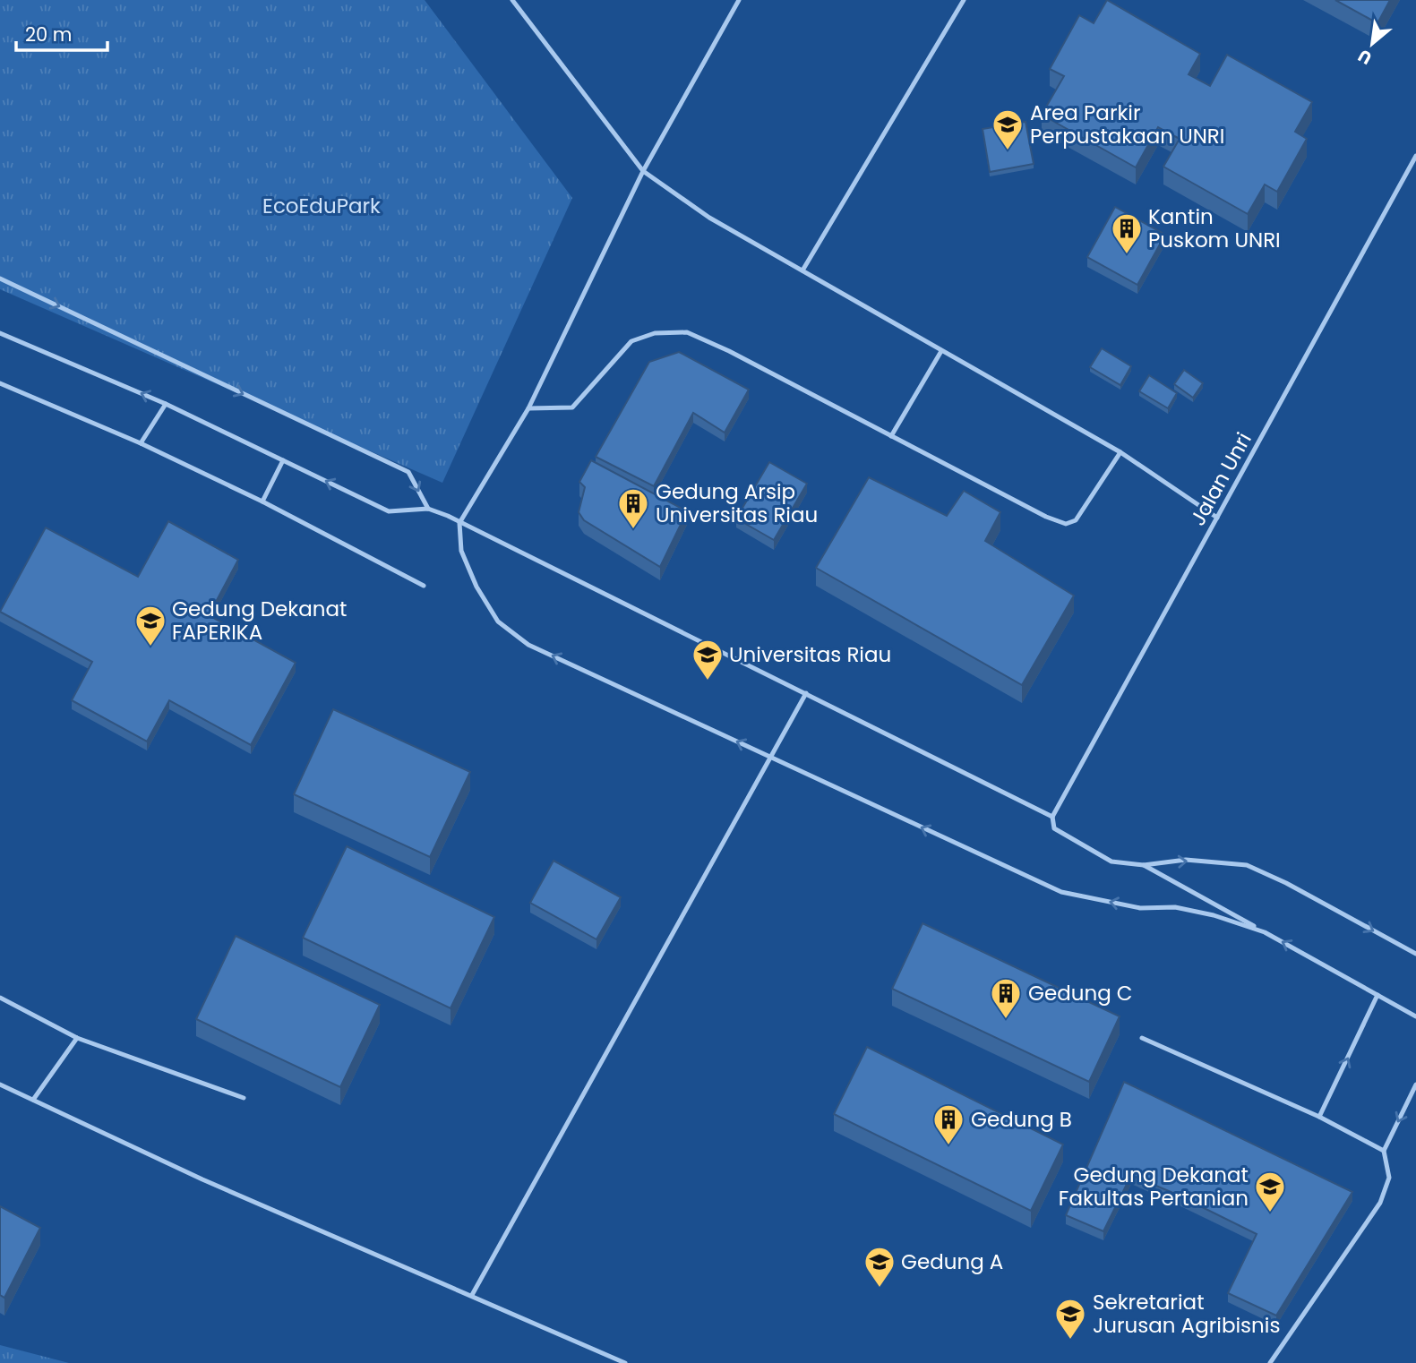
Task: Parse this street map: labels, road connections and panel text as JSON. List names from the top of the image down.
{
  "streets": {
    "lane": ["Jalan Unri"]
  },
  "parks": ["EcoEduPark"],
  "places": {
    "school or university": [
      "Area Parkir Perpustakaan UNRI",
      "Gedung Dekanat FAPERIKA",
      "Universitas Riau",
      "Gedung Dekanat Fakultas Pertanian",
      "Gedung A",
      "Sekretariat Jurusan Agribisnis"
    ],
    "building": [
      "Kantin Puskom UNRI",
      "Gedung Arsip Universitas Riau",
      "Gedung C",
      "Gedung B"
    ]
  },
  "scale_bar": "20 m",
  "north": "bottom left"
}
